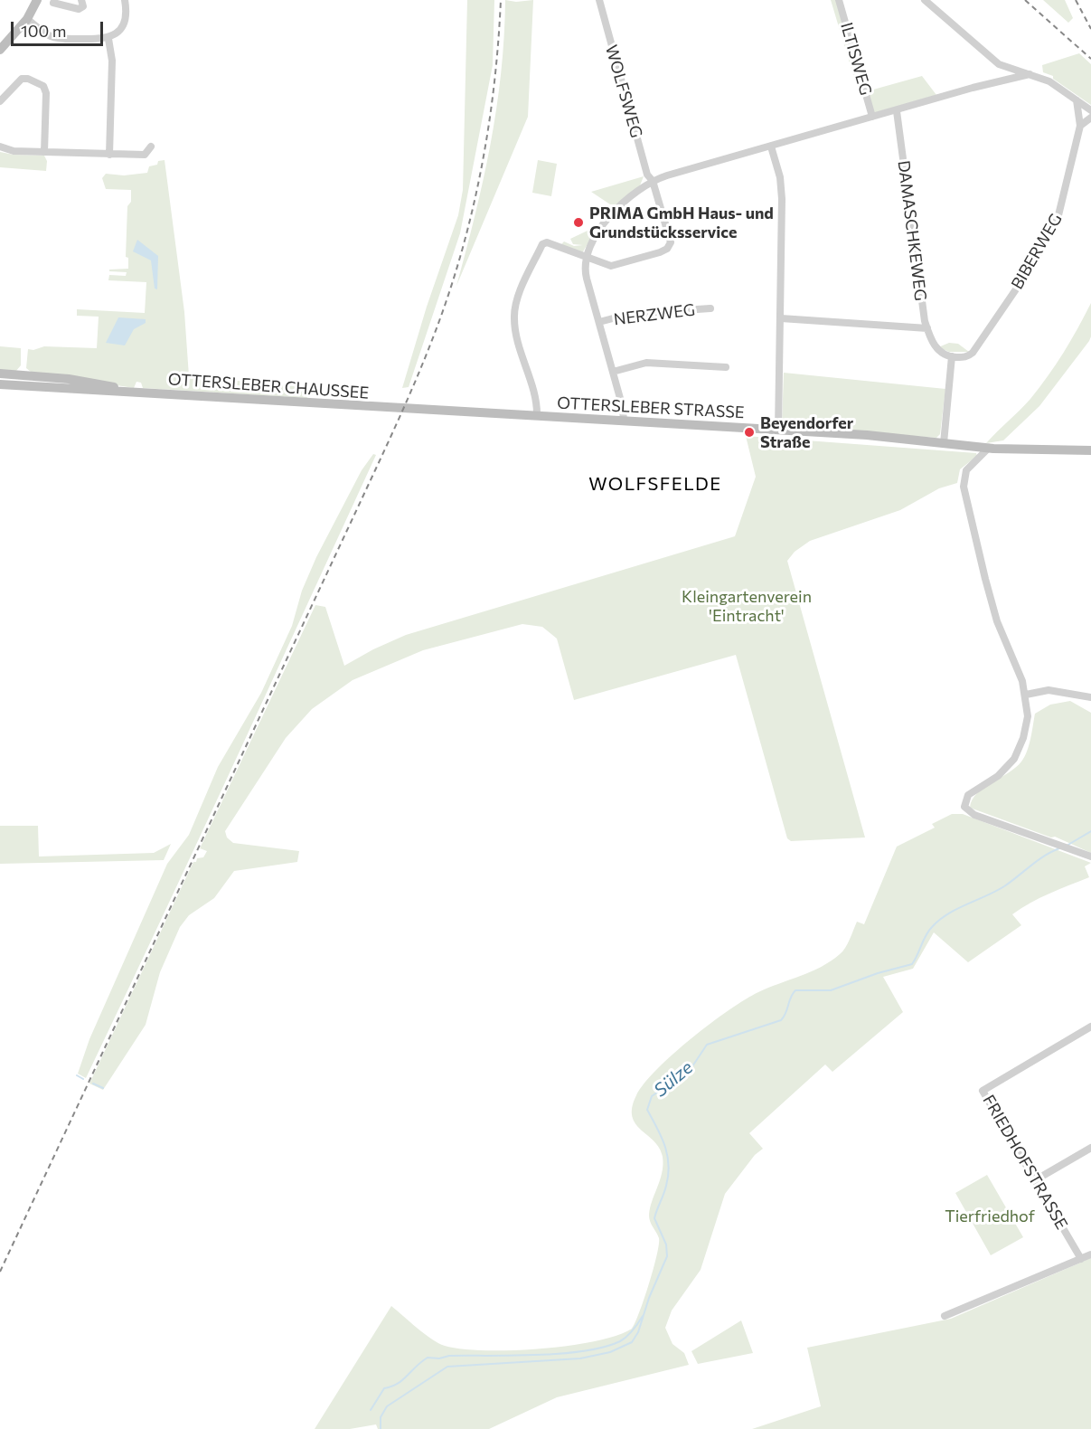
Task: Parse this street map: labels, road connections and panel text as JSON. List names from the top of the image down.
{
  "streets": {
    "main road": ["OTTERSLEBER CHAUSSEE", "OTTERSLEBER STRASSE"],
    "street": [
      "ILTISWEG",
      "WOLFSWEG",
      "DAMASCHKEWEG",
      "BIBERWEG",
      "NERZWEG",
      "FRIEDHOFSTRASSE"
    ]
  },
  "crossings": [
    ["DAMASCHKEWEG", "BIBERWEG"],
    ["OTTERSLEBER CHAUSSEE", "OTTERSLEBER STRASSE"]
  ],
  "districts": ["WOLFSFELDE"],
  "water": ["Sülze"],
  "parks": ["Kleingartenverein 'Eintracht'", "Tierfriedhof"],
  "places": ["PRIMA GmbH Haus- und Grundstücksservice", "Beyendorfer Straße"],
  "scale_bar": "100 m"
}
